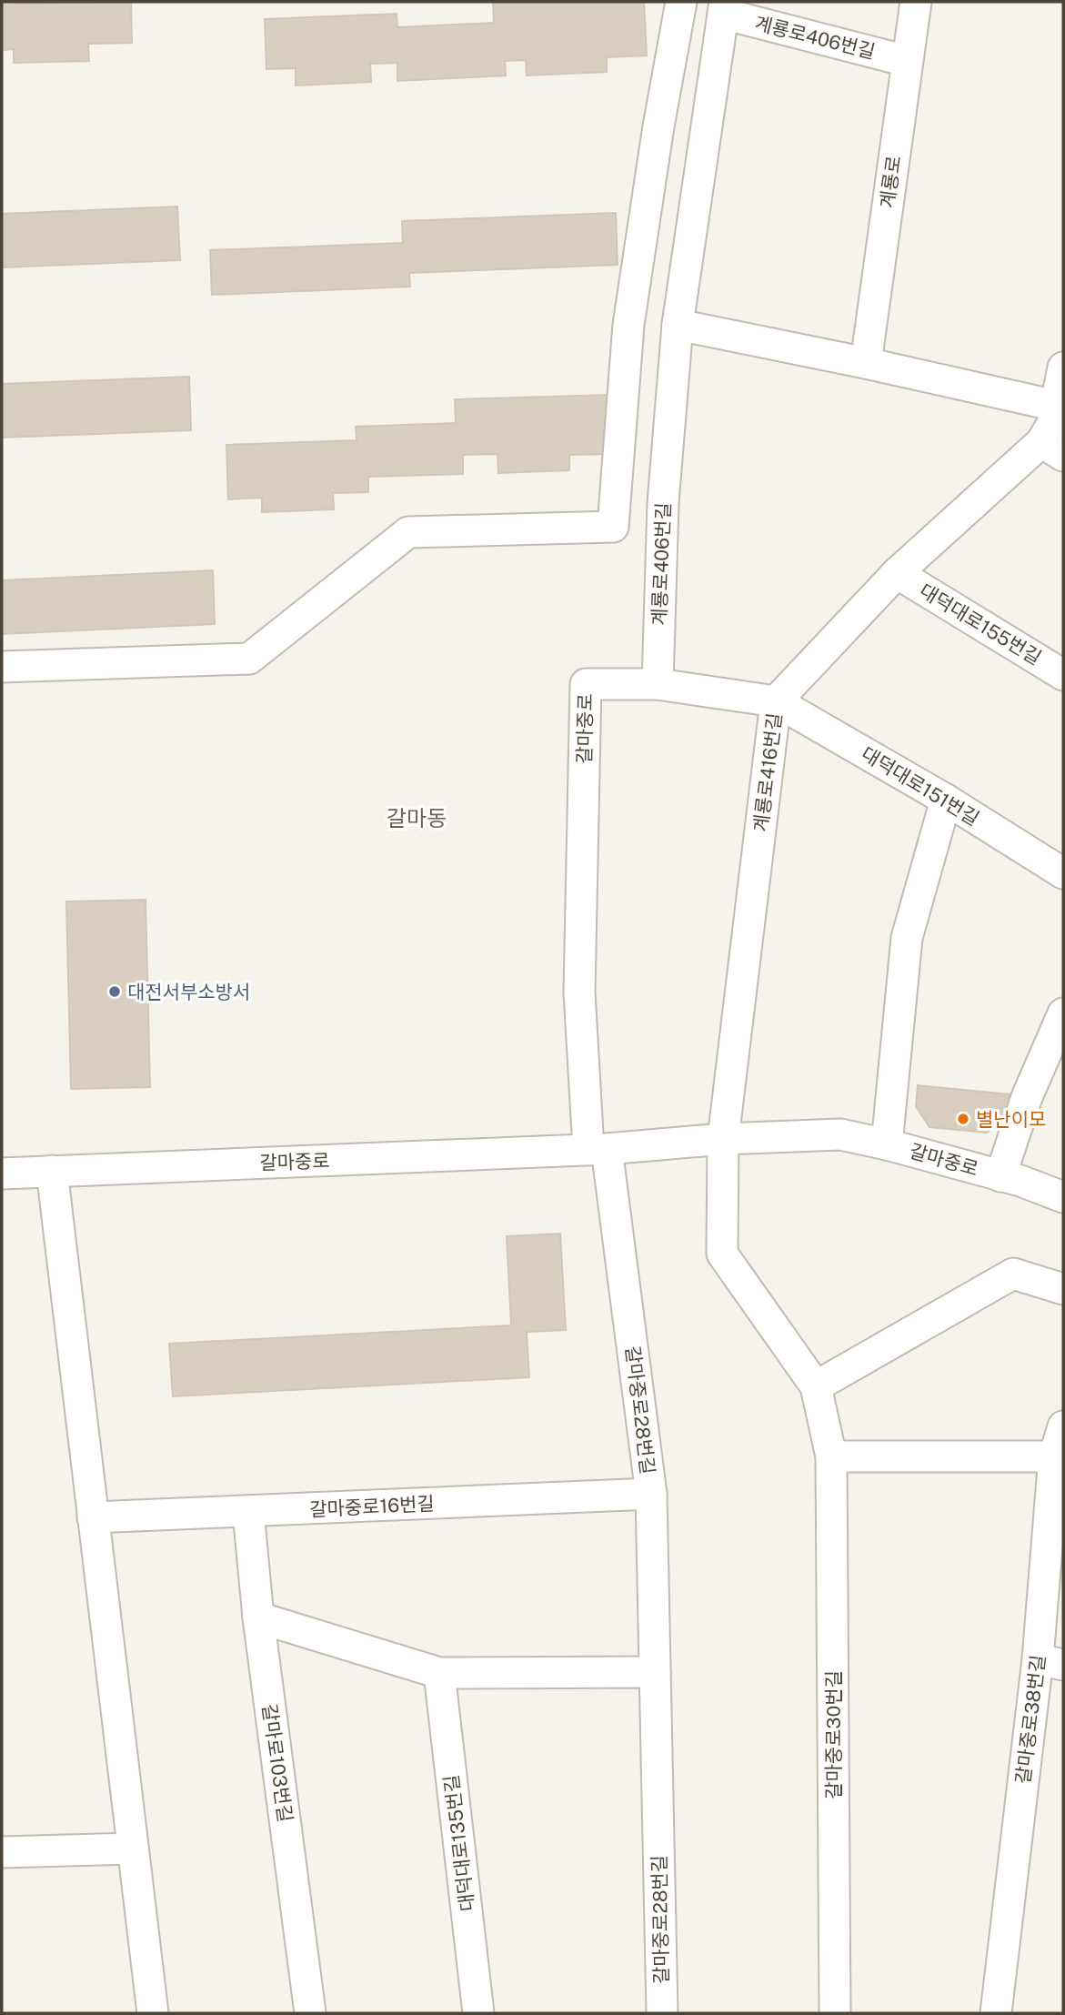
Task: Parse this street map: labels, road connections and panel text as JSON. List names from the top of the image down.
{
  "streets": {
    "street": [
      "계룡로406번길",
      "계룡로",
      "대덕대로155번길",
      "갈마중로",
      "계룡로416번길",
      "대덕대로151번길",
      "갈마중로28번길",
      "갈마중로16번길",
      "갈마중로38번길",
      "갈마중로30번길",
      "갈마로103번길",
      "대덕대로135번길"
    ]
  },
  "crossings": [
    ["계룡로406번길", "계룡로"],
    ["계룡로406번길", "갈마중로"],
    ["대덕대로155번길", "계룡로416번길"],
    ["갈마중로", "계룡로416번길"],
    ["갈마중로", "대덕대로151번길"],
    ["갈마중로", "갈마중로28번길"],
    ["갈마중로", "갈마중로30번길"],
    ["계룡로416번길", "대덕대로151번길"],
    ["계룡로416번길", "갈마중로30번길"],
    ["갈마중로28번길", "갈마중로16번길"],
    ["갈마중로16번길", "갈마로103번길"]
  ],
  "districts": ["갈마동"],
  "places": ["대전서부소방서", "별난이모"]
}
